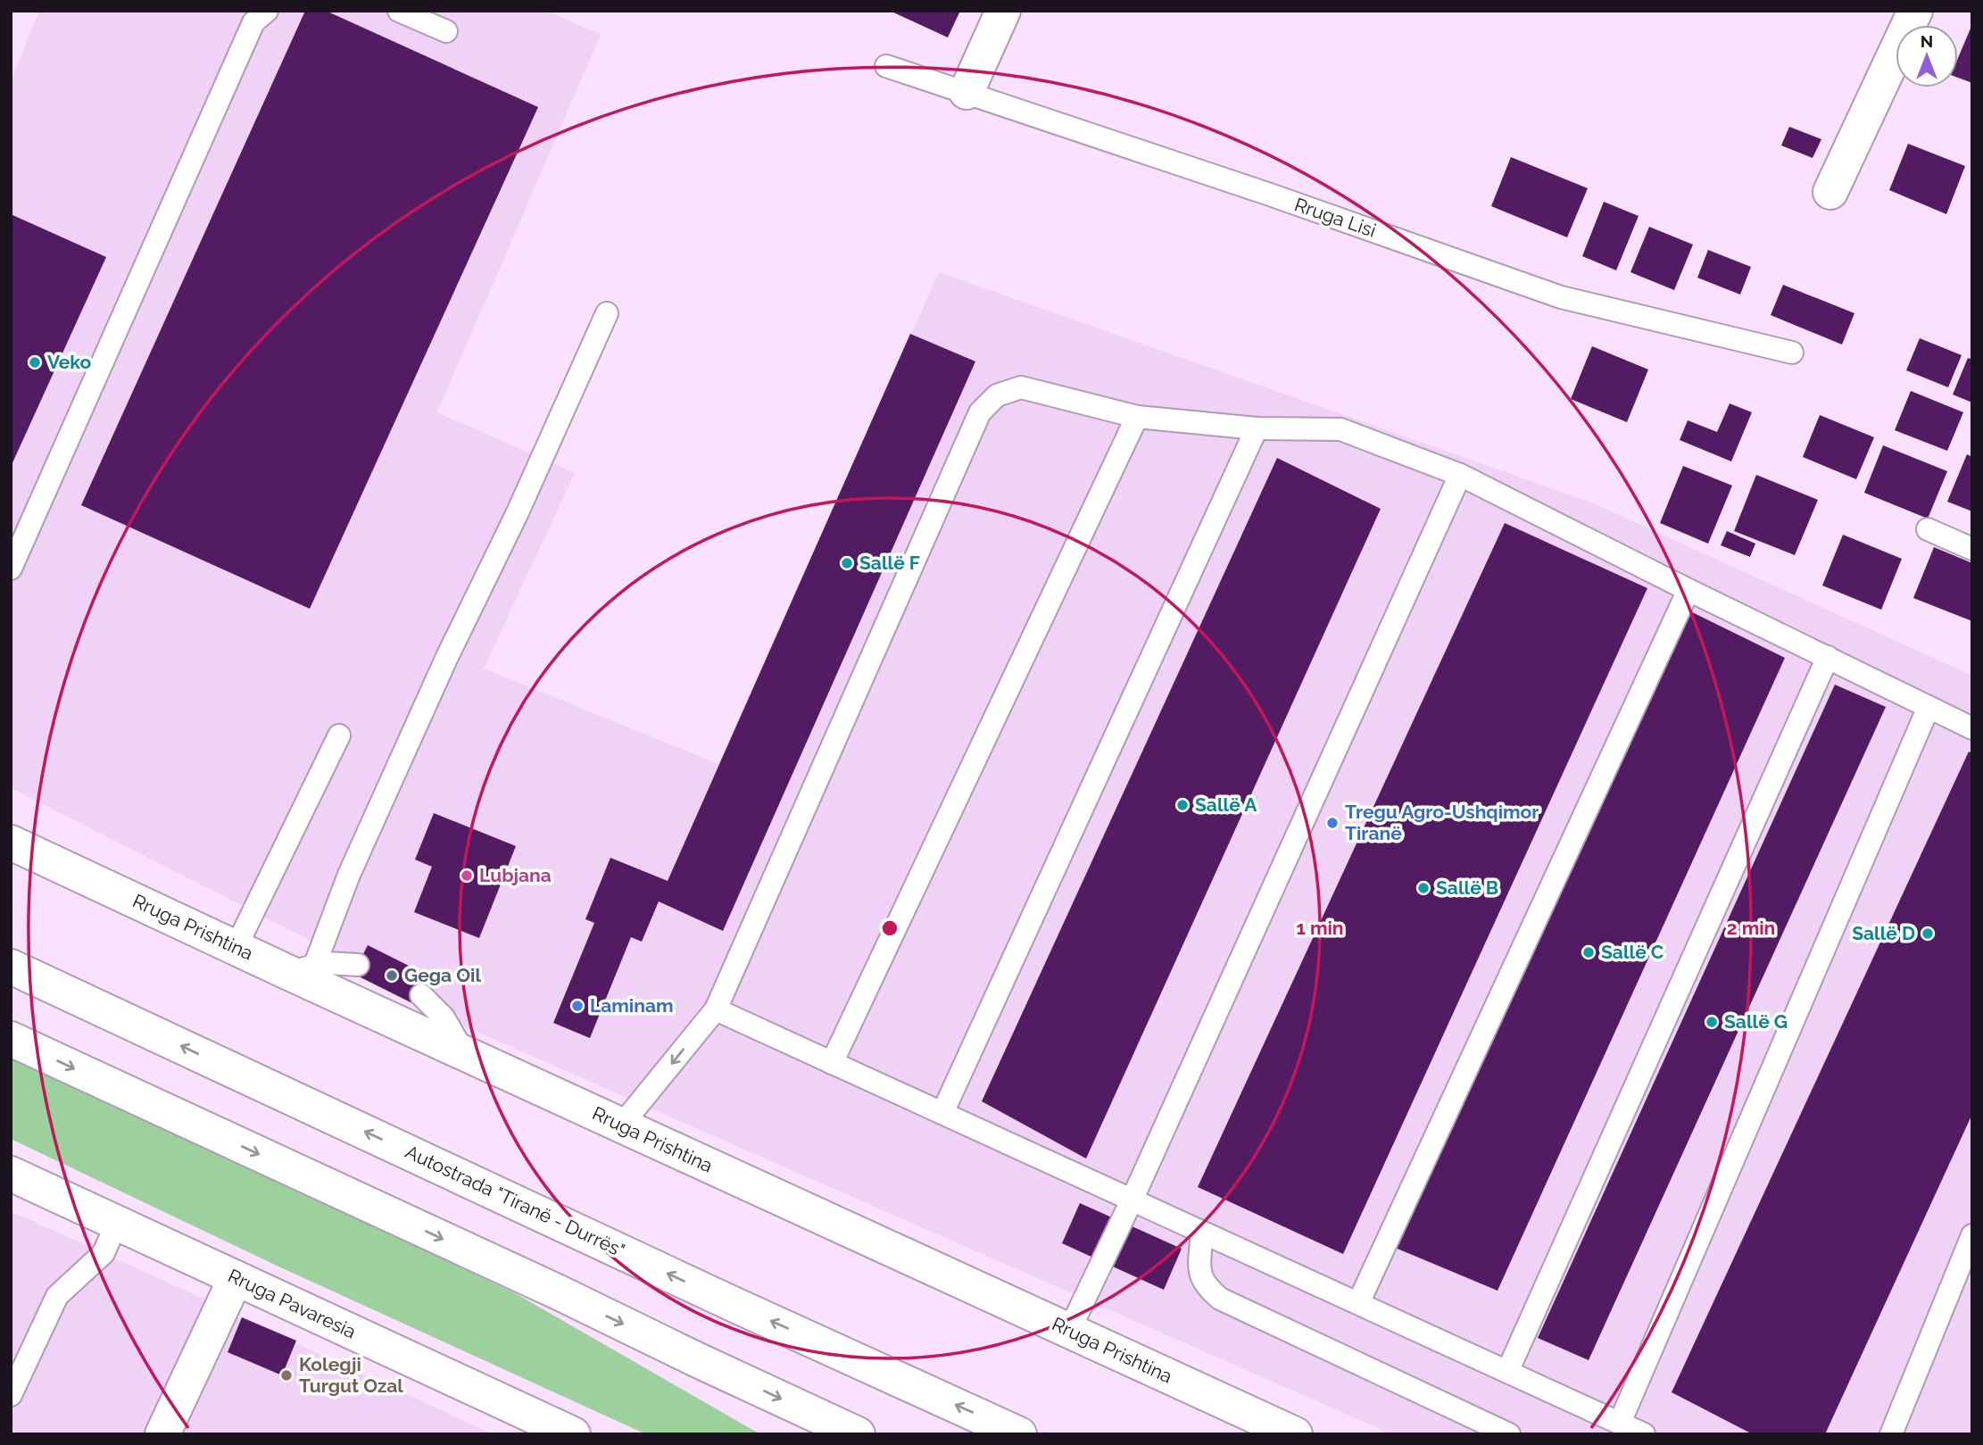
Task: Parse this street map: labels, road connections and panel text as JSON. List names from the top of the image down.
{
  "streets": {
    "main road": ["Rruga Prishtina", "Autostrada \"Tiranë - Durrës\"", "Rruga Pavaresia"],
    "lane": ["Rruga Lisi"]
  },
  "places": [
    "Veko",
    "Sallë F",
    "Sallë A",
    "Tregu Agro-Ushqimor Tiranë",
    "Lubjana",
    "Sallë B",
    "Sallë D",
    "Sallë C",
    "Gega Oil",
    "Laminam",
    "Sallë G",
    "Kolegji Turgut Ozal"
  ],
  "north": "top",
  "rings": ["1 min", "2 min"]
}
